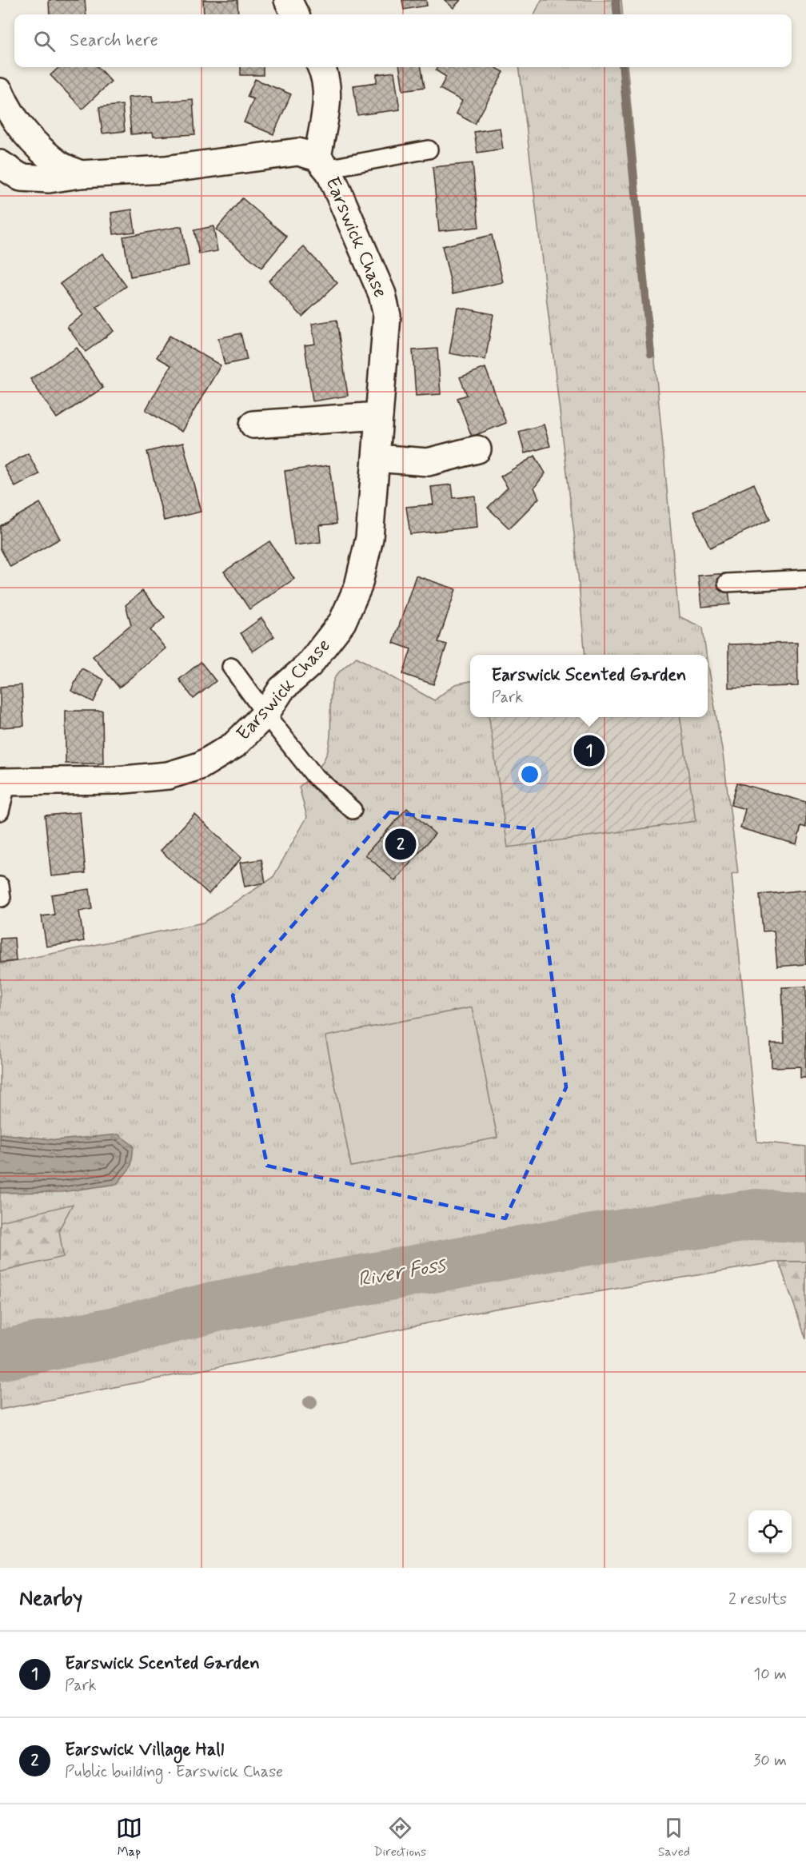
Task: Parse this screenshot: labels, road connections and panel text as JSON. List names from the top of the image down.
{
  "streets": {
    "street": ["Earswick Chase"]
  },
  "water": ["River Foss"],
  "page": {
    "search": "Search here",
    "popup": ["Earswick Scented Garden", "Park"],
    "pins": ["1", "2"],
    "heading": ["Nearby", "2 results"],
    "list": [
      {
        "mark": "1",
        "name": "Earswick Scented Garden",
        "note": "Park",
        "value": "10 m"
      },
      {
        "mark": "2",
        "name": "Earswick Village Hall",
        "note": "Public building · Earswick Chase",
        "value": "30 m"
      }
    ],
    "nav": ["Map", "Directions", "Saved"]
  }
}
